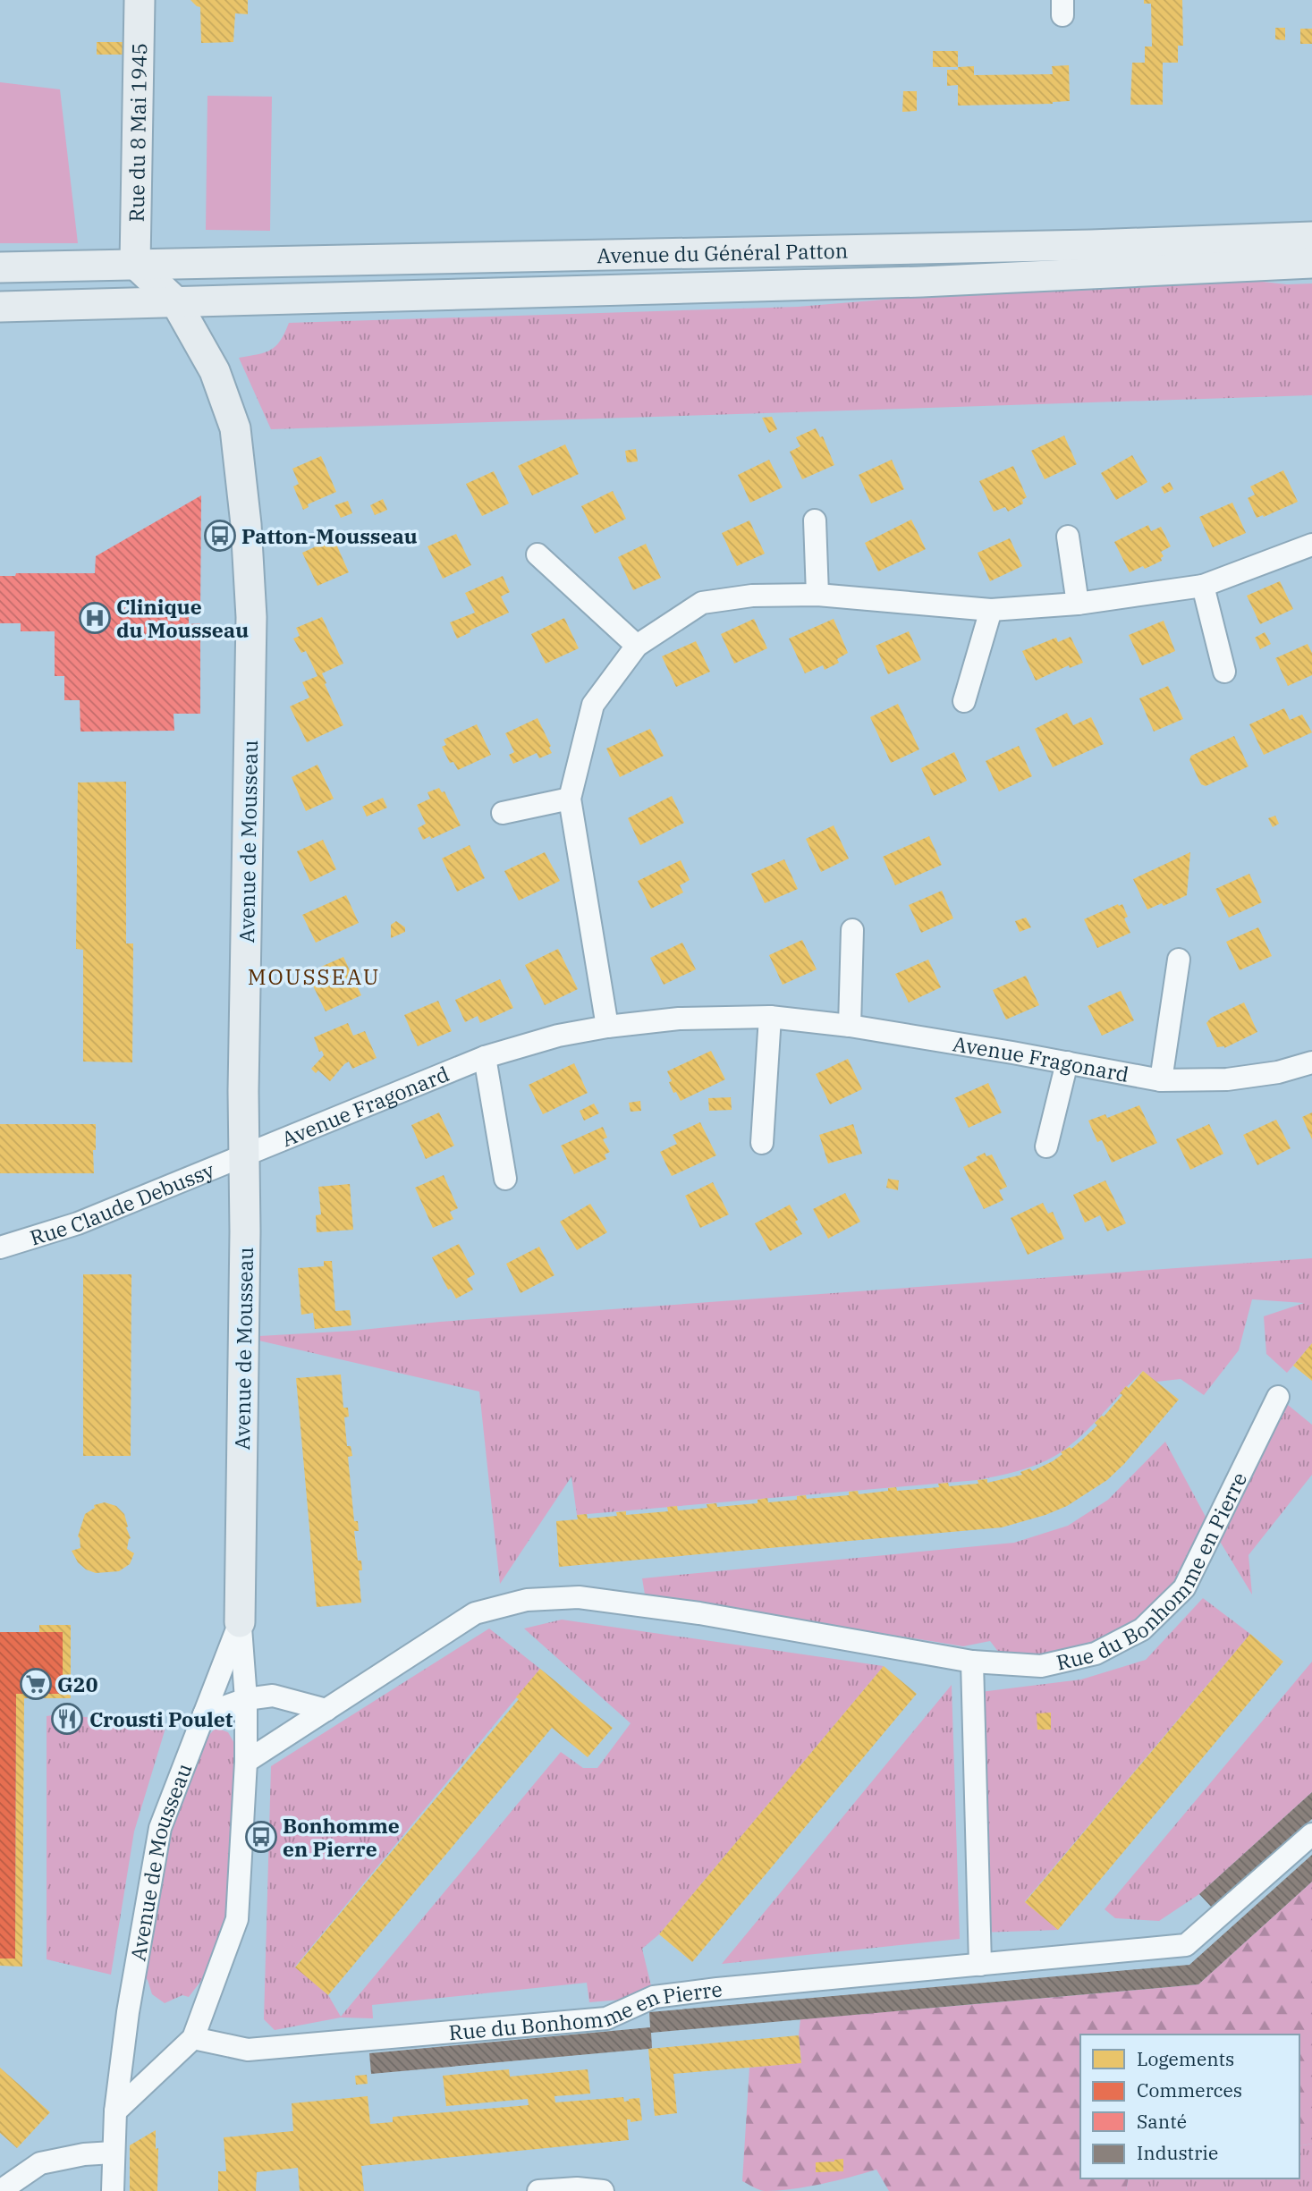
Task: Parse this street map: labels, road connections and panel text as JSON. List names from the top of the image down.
{
  "streets": {
    "main road": ["Rue du 8 Mai 1945", "Avenue du Général Patton", "Avenue de Mousseau"],
    "street": ["Avenue Fragonard", "Rue Claude Debussy", "Rue du Bonhomme en Pierre"]
  },
  "crossings": [
    ["Rue du 8 Mai 1945", "Avenue du Général Patton"],
    ["Rue du 8 Mai 1945", "Avenue de Mousseau"],
    ["Avenue du Général Patton", "Avenue de Mousseau"],
    ["Avenue de Mousseau", "Avenue Fragonard"],
    ["Avenue de Mousseau", "Rue Claude Debussy"],
    ["Avenue de Mousseau", "Rue du Bonhomme en Pierre"],
    ["Avenue Fragonard", "Rue Claude Debussy"]
  ],
  "districts": ["MOUSSEAU"],
  "places": {
    "bus stop": ["Patton-Mousseau", "Bonhomme en Pierre"],
    "hospital": ["Clinique du Mousseau"],
    "supermarket": ["G20"],
    "restaurant": ["Crousti Poulet"]
  },
  "legend": [
    "Logements",
    "Commerces",
    "Santé",
    "Industrie"
  ]
}
